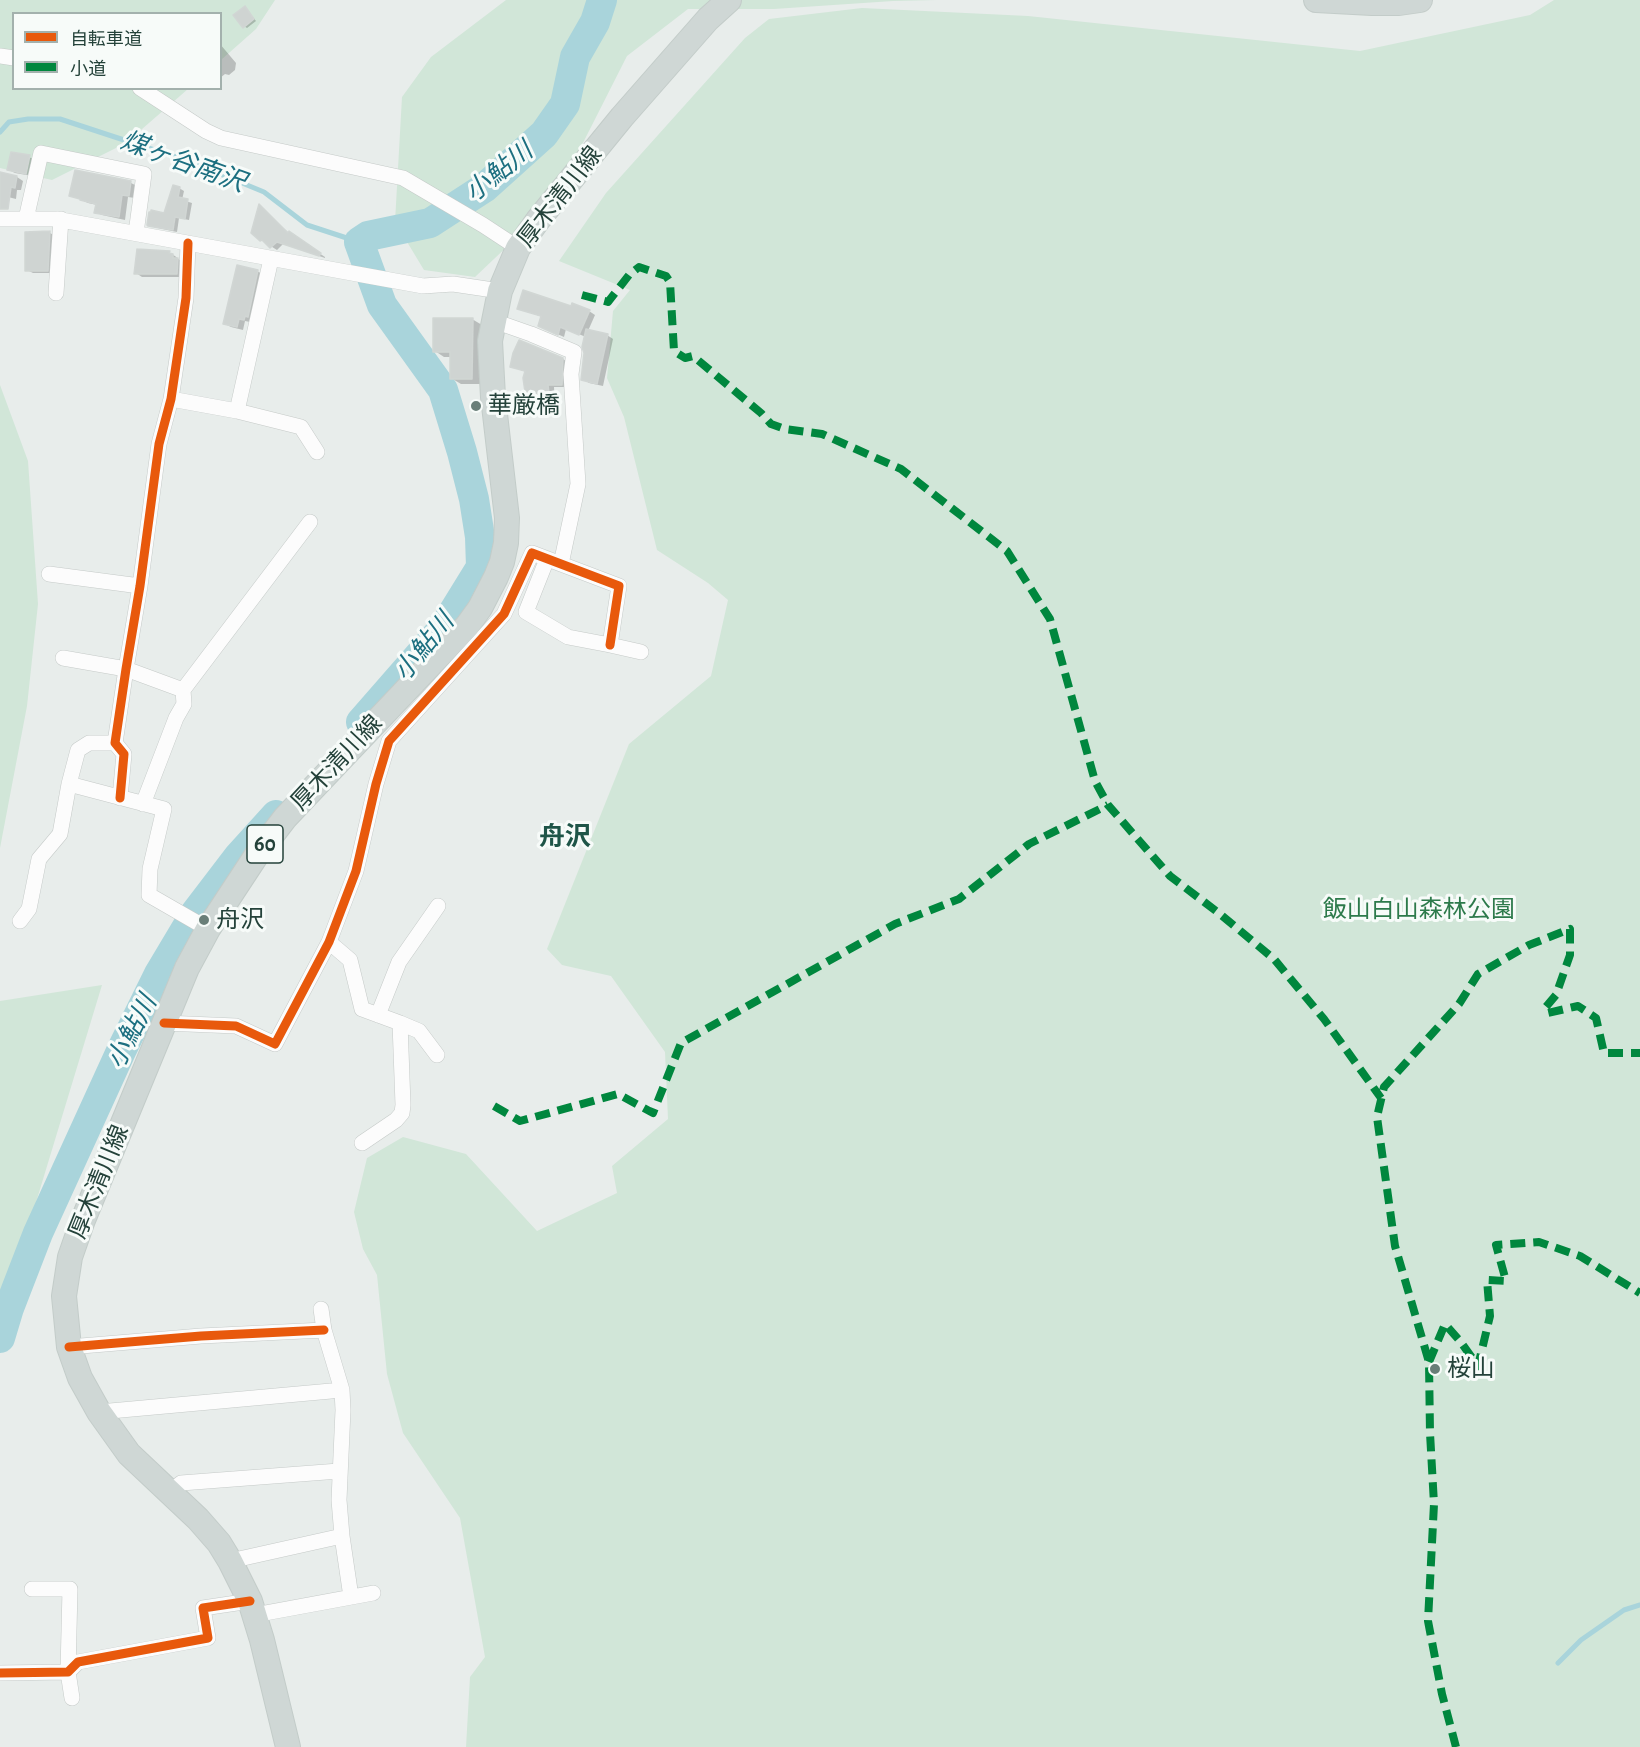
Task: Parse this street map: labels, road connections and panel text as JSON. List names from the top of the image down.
{
  "streets": {
    "main road": ["厚木清川線", "60"]
  },
  "districts": ["舟沢"],
  "water": ["煤ヶ谷南沢", "小鮎川"],
  "parks": ["飯山白山森林公園"],
  "places": ["華厳橋", "舟沢", "桜山"],
  "legend": ["自転車道", "小道"]
}
